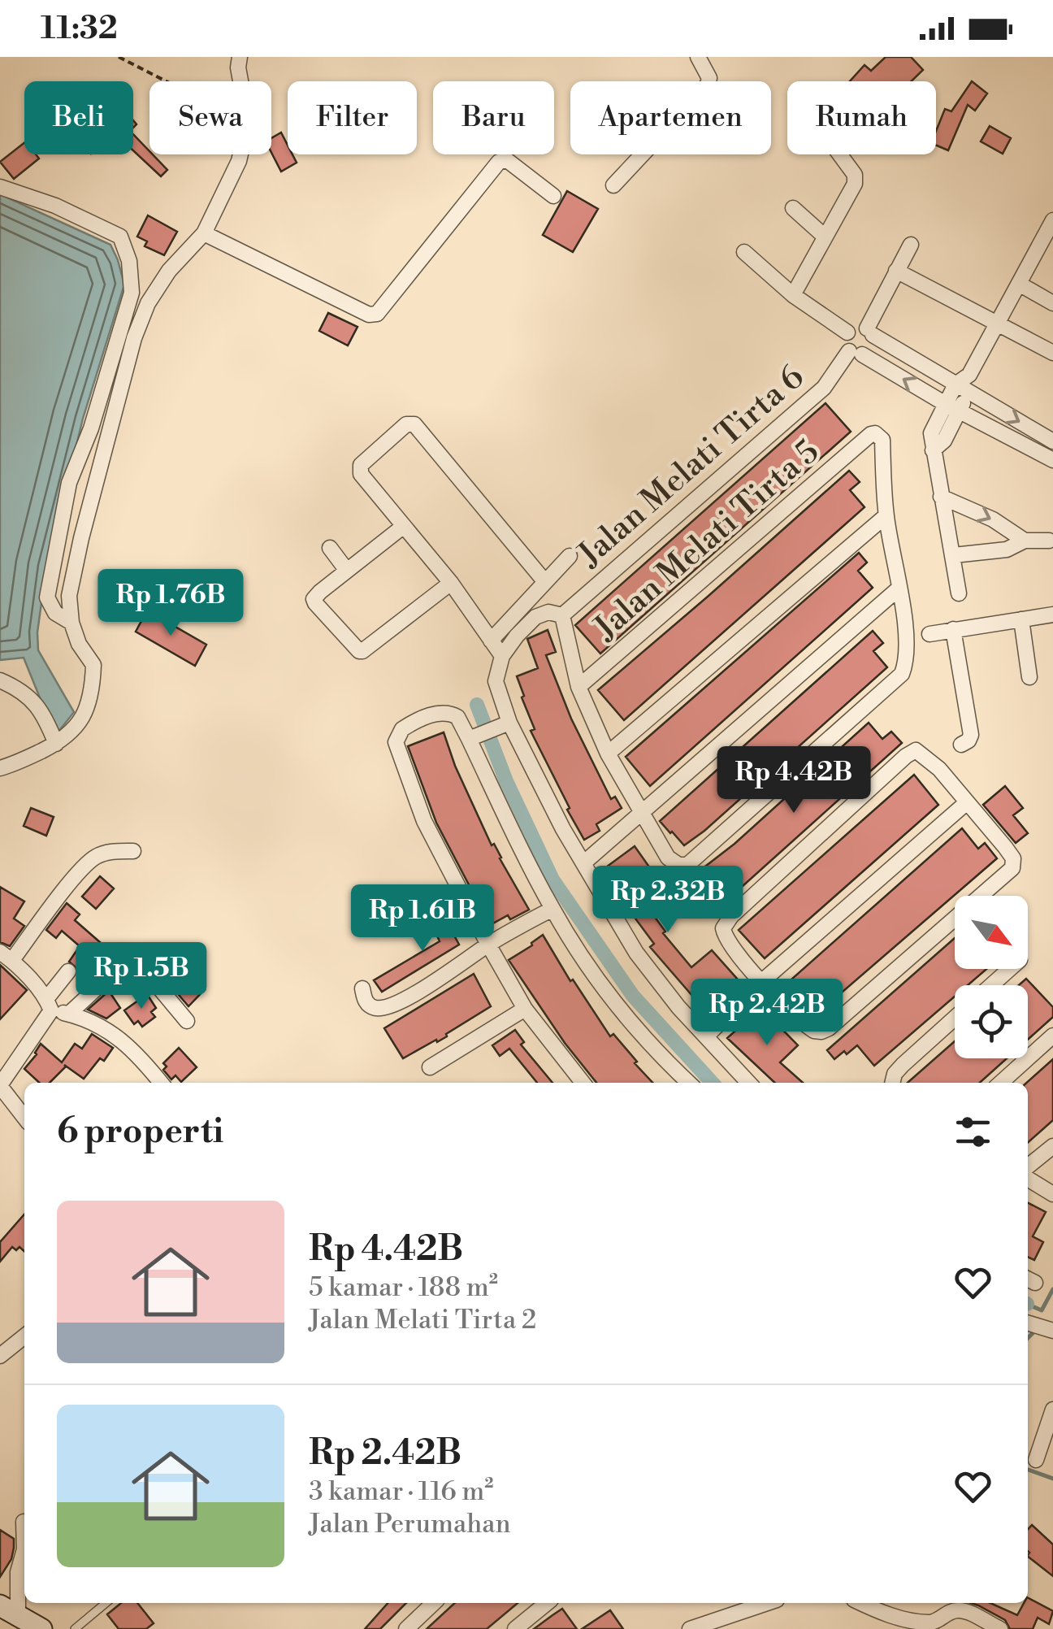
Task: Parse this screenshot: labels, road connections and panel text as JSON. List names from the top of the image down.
{
  "streets": {
    "street": ["Jalan Melati Tirta 6", "Jalan Melati Tirta 5"]
  },
  "north": "bottom right",
  "page": {
    "status": "11:32",
    "chip": [
      "Beli",
      "Sewa",
      "Filter",
      "Baru",
      "Apartemen",
      "Rumah"
    ],
    "price": [
      "Rp 1.76B",
      "Rp 4.42B",
      "Rp 2.32B",
      "Rp 1.61B",
      "Rp 1.5B",
      "Rp 2.42B"
    ],
    "heading": "6 properti",
    "list": [
      {
        "name": "Rp 4.42B",
        "note": "5 kamar · 188 m² · Jalan Melati Tirta 2"
      },
      {
        "name": "Rp 2.42B",
        "note": "3 kamar · 116 m² · Jalan Perumahan"
      }
    ]
  }
}
